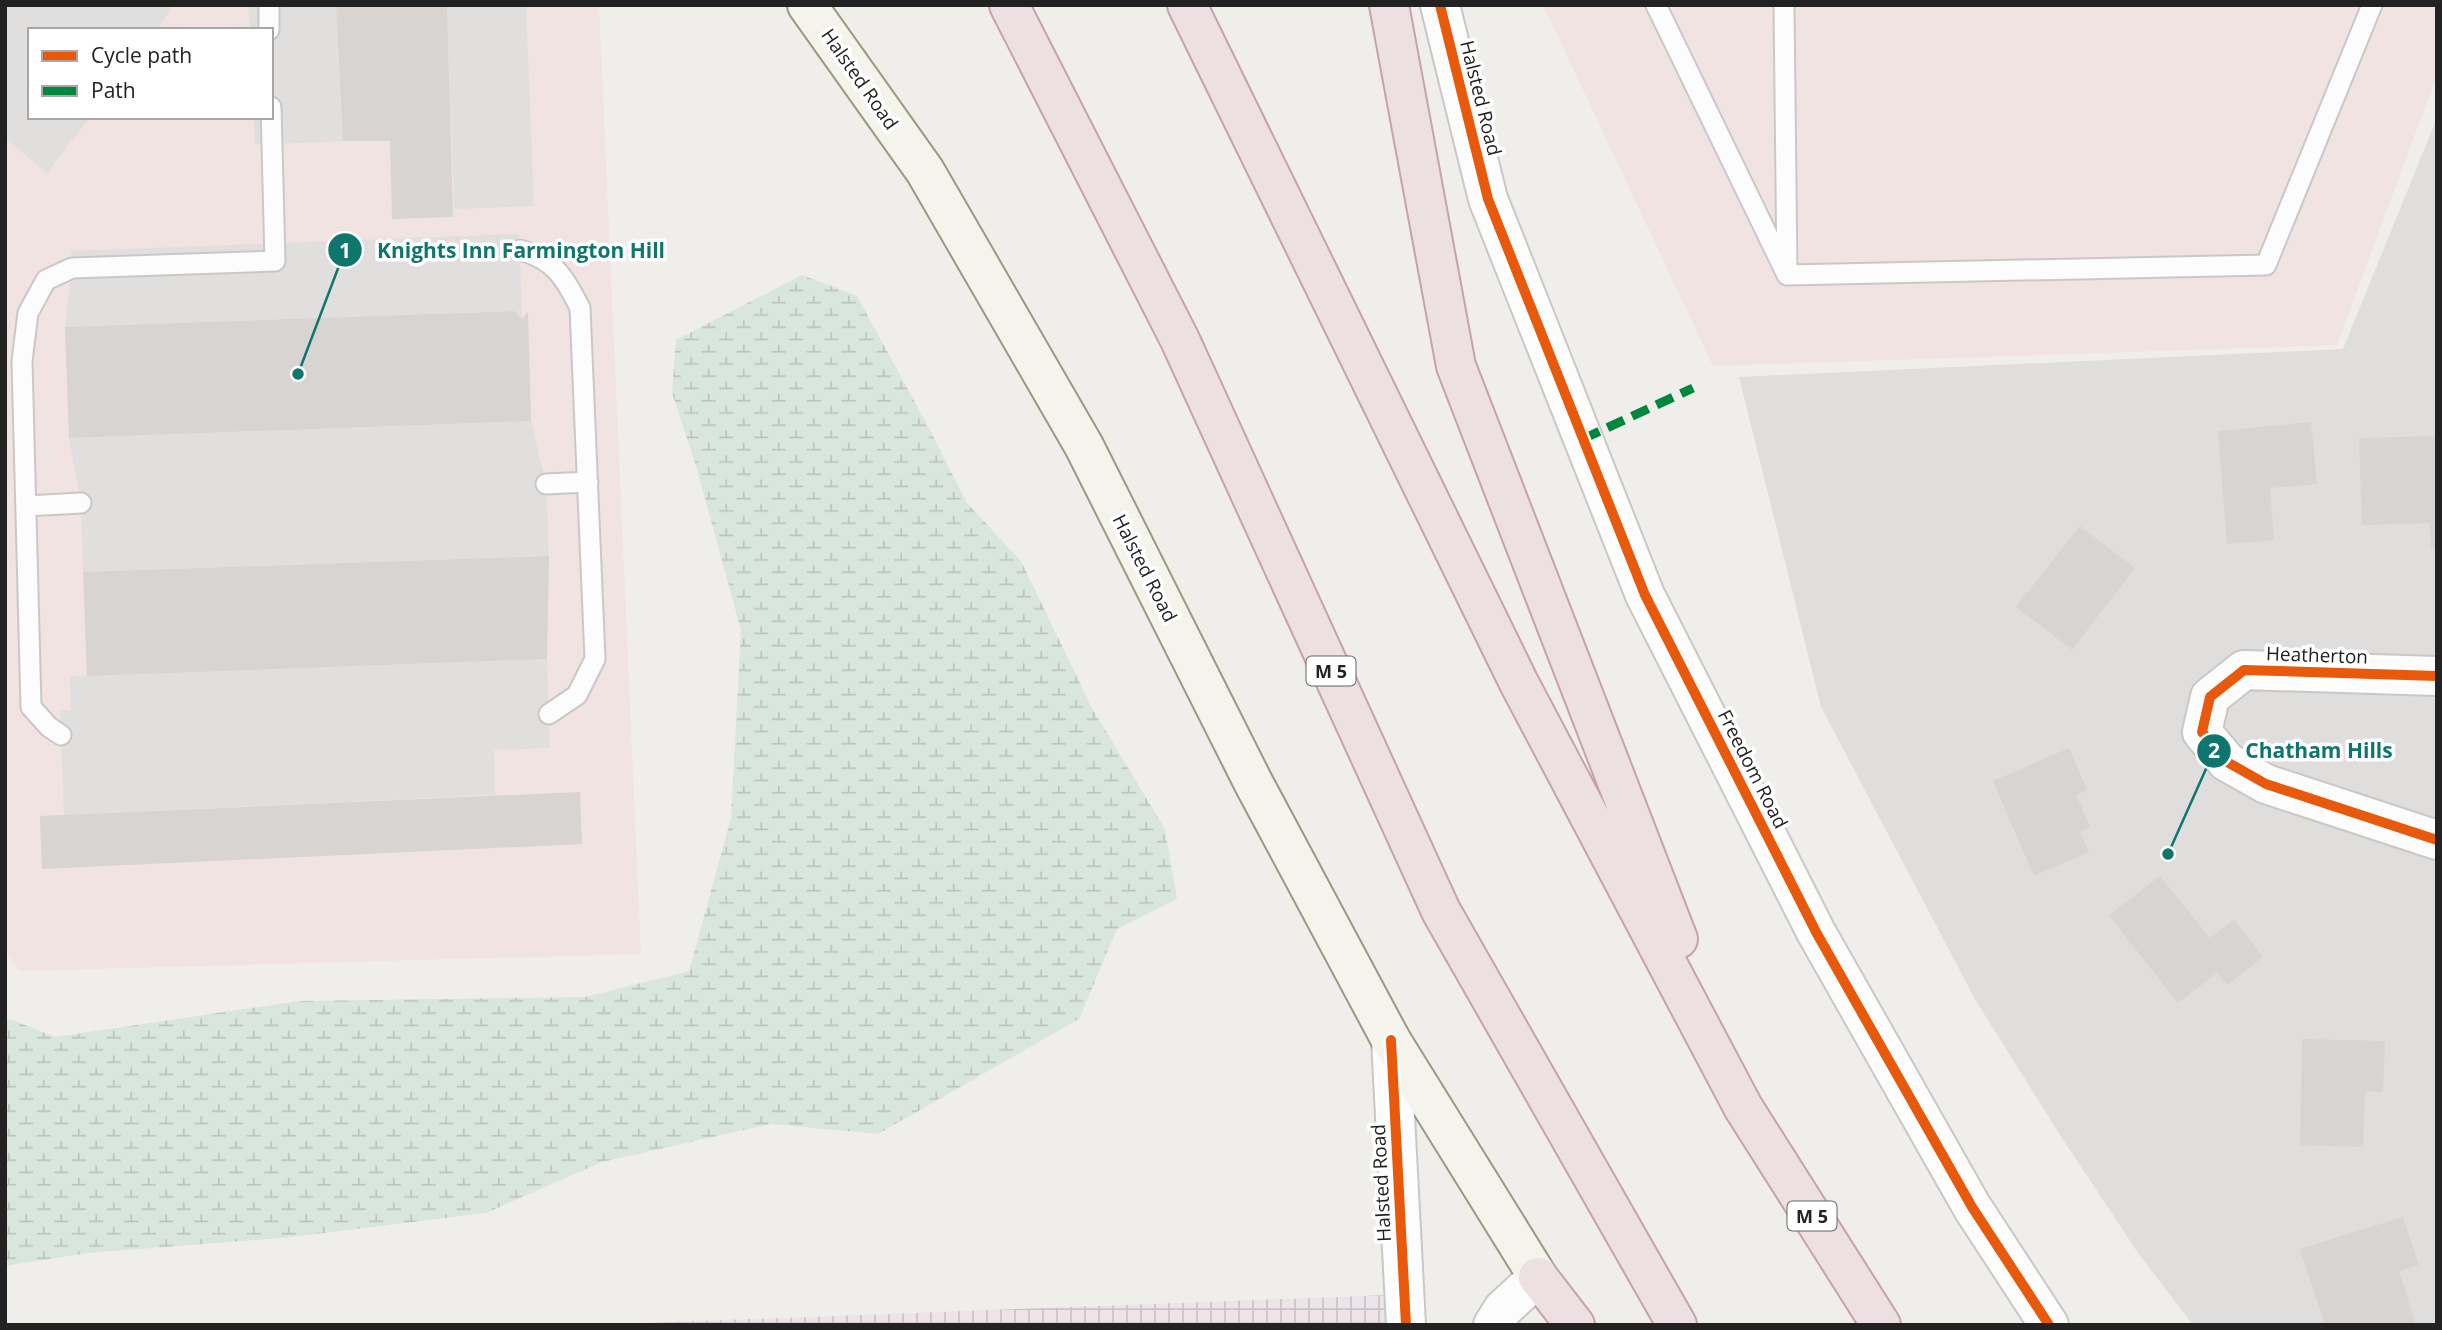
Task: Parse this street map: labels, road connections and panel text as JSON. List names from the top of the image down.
{
  "streets": {
    "highway": ["M 5"],
    "main road": ["Halsted Road"],
    "street": ["Heatherton", "Freedom Road"]
  },
  "crossings": [
    ["Halsted Road", "Freedom Road"]
  ],
  "places": ["Knights Inn Farmington Hill", "Chatham Hills"],
  "legend": ["Cycle path", "Path"]
}
